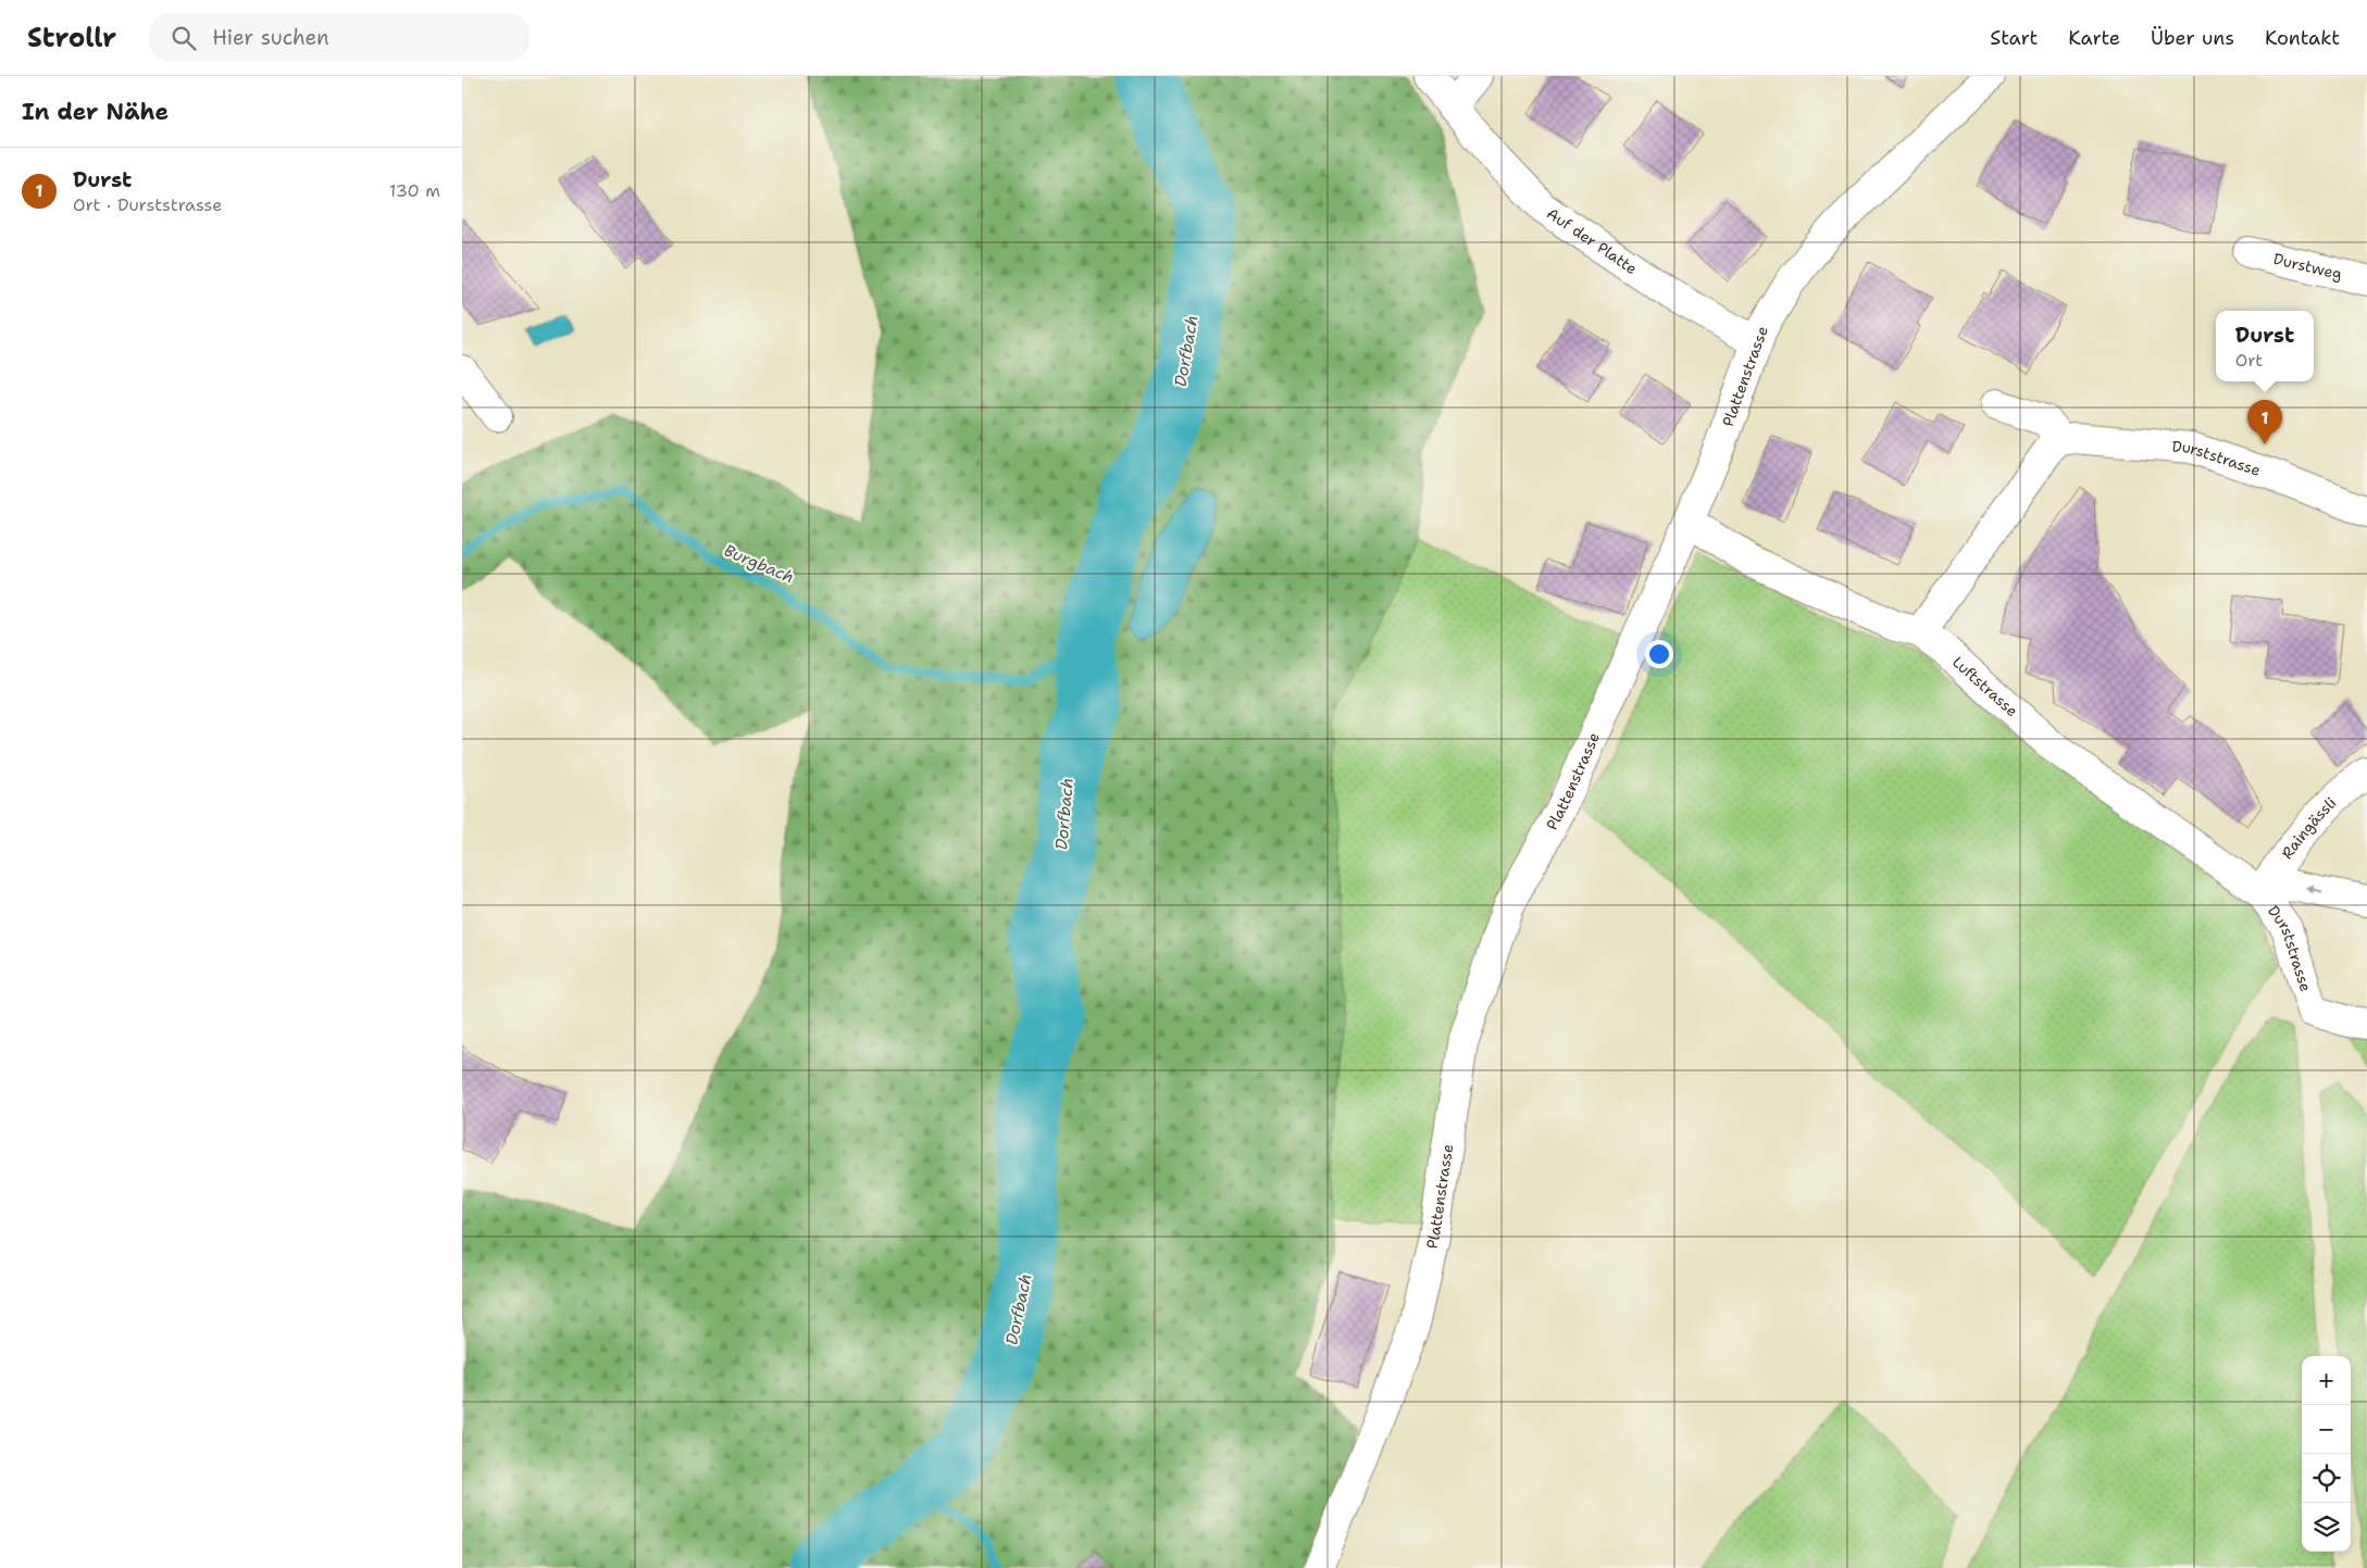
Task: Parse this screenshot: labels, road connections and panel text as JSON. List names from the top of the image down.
{
  "streets": {
    "street": [
      "Auf der Platte",
      "Durstweg",
      "Plattenstrasse",
      "Durststrasse",
      "Luftstrasse",
      "Raingässli"
    ]
  },
  "crossings": [
    ["Auf der Platte", "Plattenstrasse"],
    ["Plattenstrasse", "Luftstrasse"],
    ["Durststrasse", "Luftstrasse"],
    ["Durststrasse", "Raingässli"],
    ["Luftstrasse", "Raingässli"]
  ],
  "water": ["Dorfbach", "Burgbach"],
  "page": {
    "header": "Strollr",
    "search": "Hier suchen",
    "nav": [
      "Start",
      "Karte",
      "Über uns",
      "Kontakt"
    ],
    "heading": "In der Nähe",
    "list": [
      {
        "mark": "1",
        "name": "Durst",
        "note": "Ort · Durststrasse",
        "value": "130 m"
      }
    ],
    "popup": ["Durst", "Ort"],
    "pins": "1",
    "map_buttons": ["+", "−"]
  }
}
